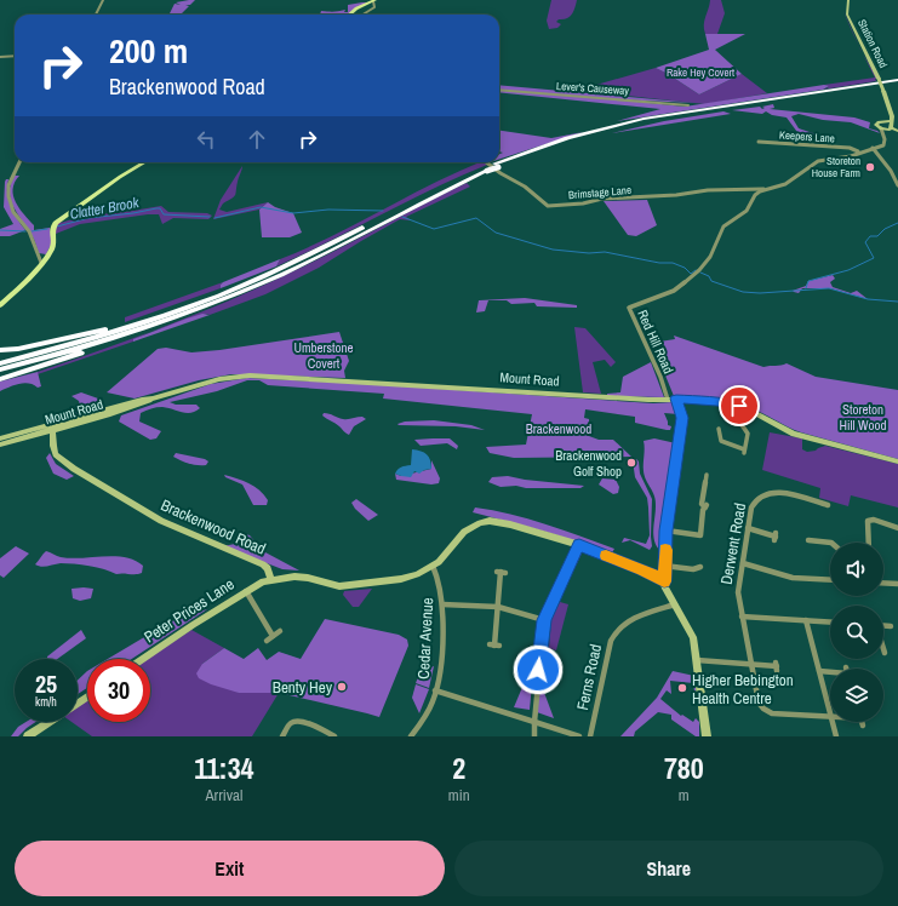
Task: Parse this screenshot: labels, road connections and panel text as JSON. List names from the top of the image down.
{
  "streets": {
    "street": [
      "Station Road",
      "Lever's Causeway",
      "Keepers Lane",
      "Brimstage Lane",
      "Red Hill Road",
      "Mount Road",
      "Brackenwood Road",
      "Derwent Road",
      "Peter Prices Lane",
      "Cedar Avenue",
      "Ferns Road"
    ]
  },
  "crossings": [
    ["Keepers Lane", "Red Hill Road"],
    ["Brimstage Lane", "Red Hill Road"],
    ["Red Hill Road", "Mount Road"],
    ["Mount Road", "Brackenwood Road"],
    ["Brackenwood Road", "Peter Prices Lane"]
  ],
  "water": ["Clatter Brook"],
  "parks": [
    "Rake Hey Covert",
    "Umberstone Covert",
    "Storeton Hill Wood",
    "Brackenwood"
  ],
  "places": [
    "Storeton House Farm",
    "Brackenwood Golf Shop",
    "Benty Hey",
    "Higher Bebington Health Centre"
  ],
  "page": {
    "turn": ["200 m", "Brackenwood Road"],
    "speed": "25 km/h",
    "limit": "30",
    "eta": [
      "11:34",
      "Arrival",
      "2",
      "min",
      "780",
      "m"
    ],
    "buttons": ["Exit", "Share"]
  }
}
